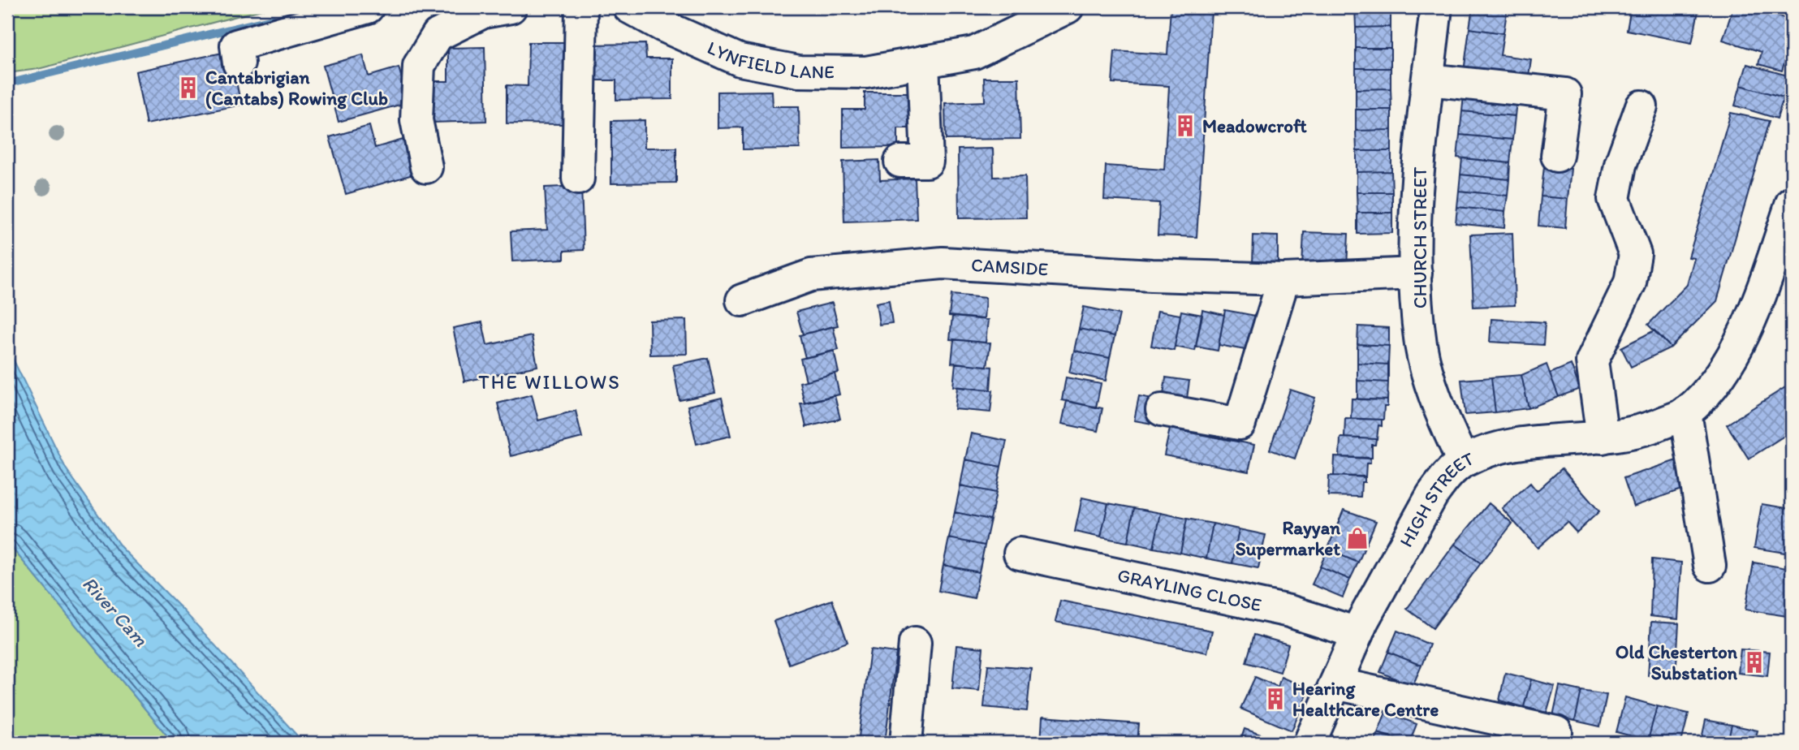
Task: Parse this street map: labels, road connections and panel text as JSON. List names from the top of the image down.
{
  "streets": {
    "street": [
      "LYNFIELD LANE",
      "CHURCH STREET",
      "CAMSIDE",
      "HIGH STREET",
      "GRAYLING CLOSE"
    ]
  },
  "crossings": [
    ["CHURCH STREET", "CAMSIDE"],
    ["CHURCH STREET", "HIGH STREET"],
    ["HIGH STREET", "GRAYLING CLOSE"]
  ],
  "districts": ["THE WILLOWS"],
  "water": ["River Cam"],
  "places": {
    "building": [
      "Cantabrigian (Cantabs) Rowing Club",
      "Meadowcroft",
      "Old Chesterton Substation",
      "Hearing Healthcare Centre"
    ],
    "shop": ["Rayyan Supermarket"]
  }
}
